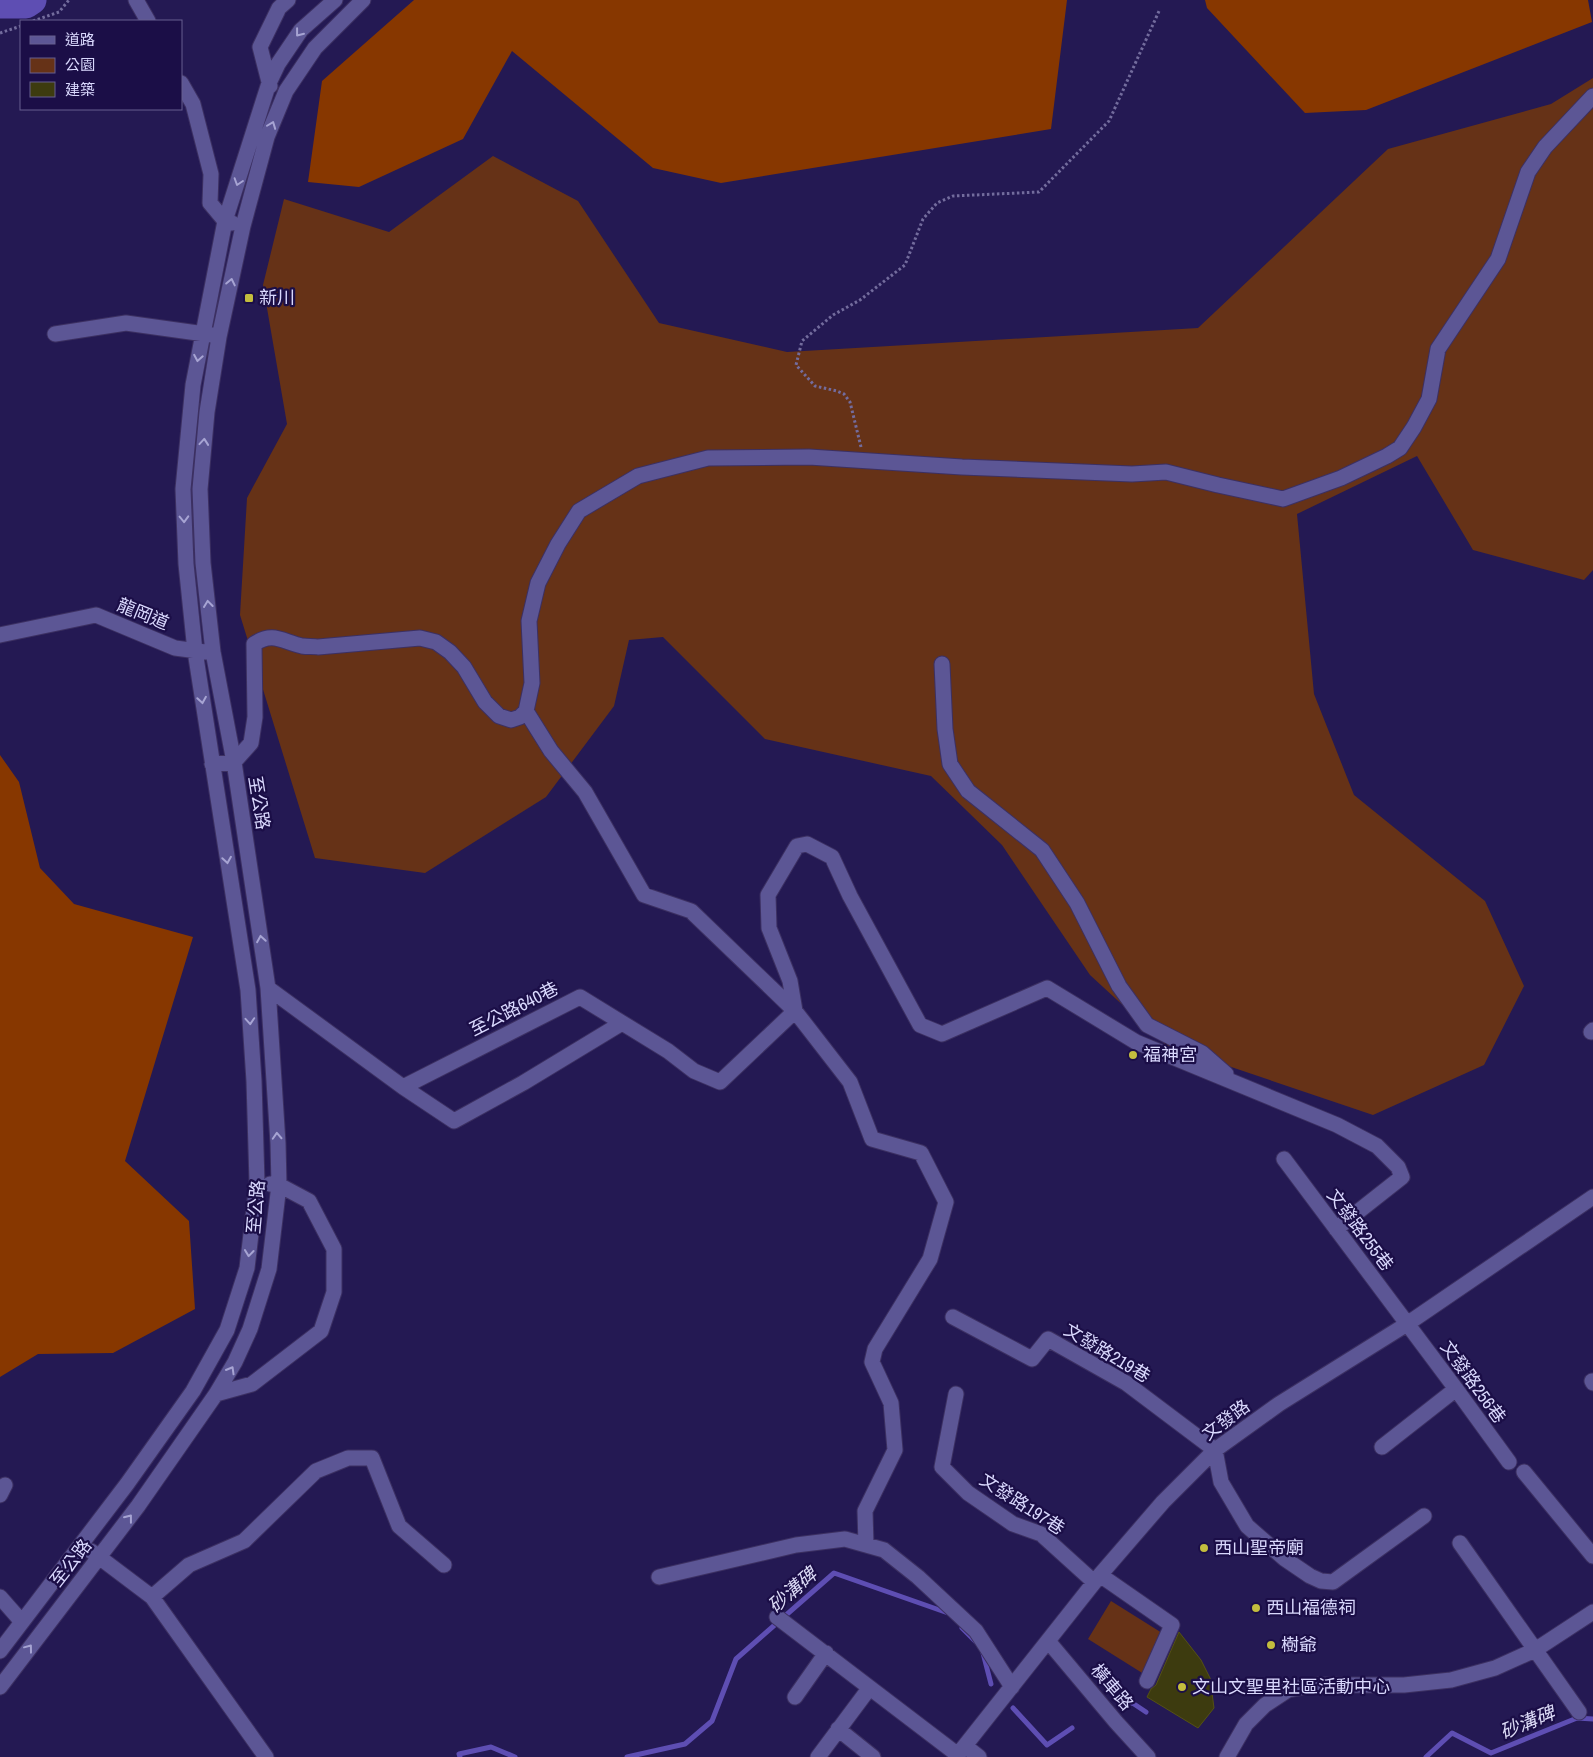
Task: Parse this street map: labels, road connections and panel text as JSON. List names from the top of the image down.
{
  "streets": {
    "street": [
      "龍岡道",
      "至公路",
      "至公路640巷",
      "文發路255巷",
      "文發路219巷",
      "文發路256巷",
      "文發路",
      "文發路197巷",
      "橫車路"
    ]
  },
  "crossings": [
    ["龍岡道", "至公路"],
    ["文發路255巷", "文發路256巷"],
    ["文發路255巷", "文發路"],
    ["文發路219巷", "文發路"],
    ["文發路256巷", "文發路"],
    ["文發路", "文發路197巷"],
    ["文發路", "橫車路"]
  ],
  "water": ["砂溝碑"],
  "places": {
    "transit": ["新川"],
    "other": [
      "福神宮",
      "西山聖帝廟",
      "西山福德祠",
      "樹爺",
      "文山文聖里社區活動中心"
    ]
  },
  "legend": ["道路", "公園", "建築"]
}
